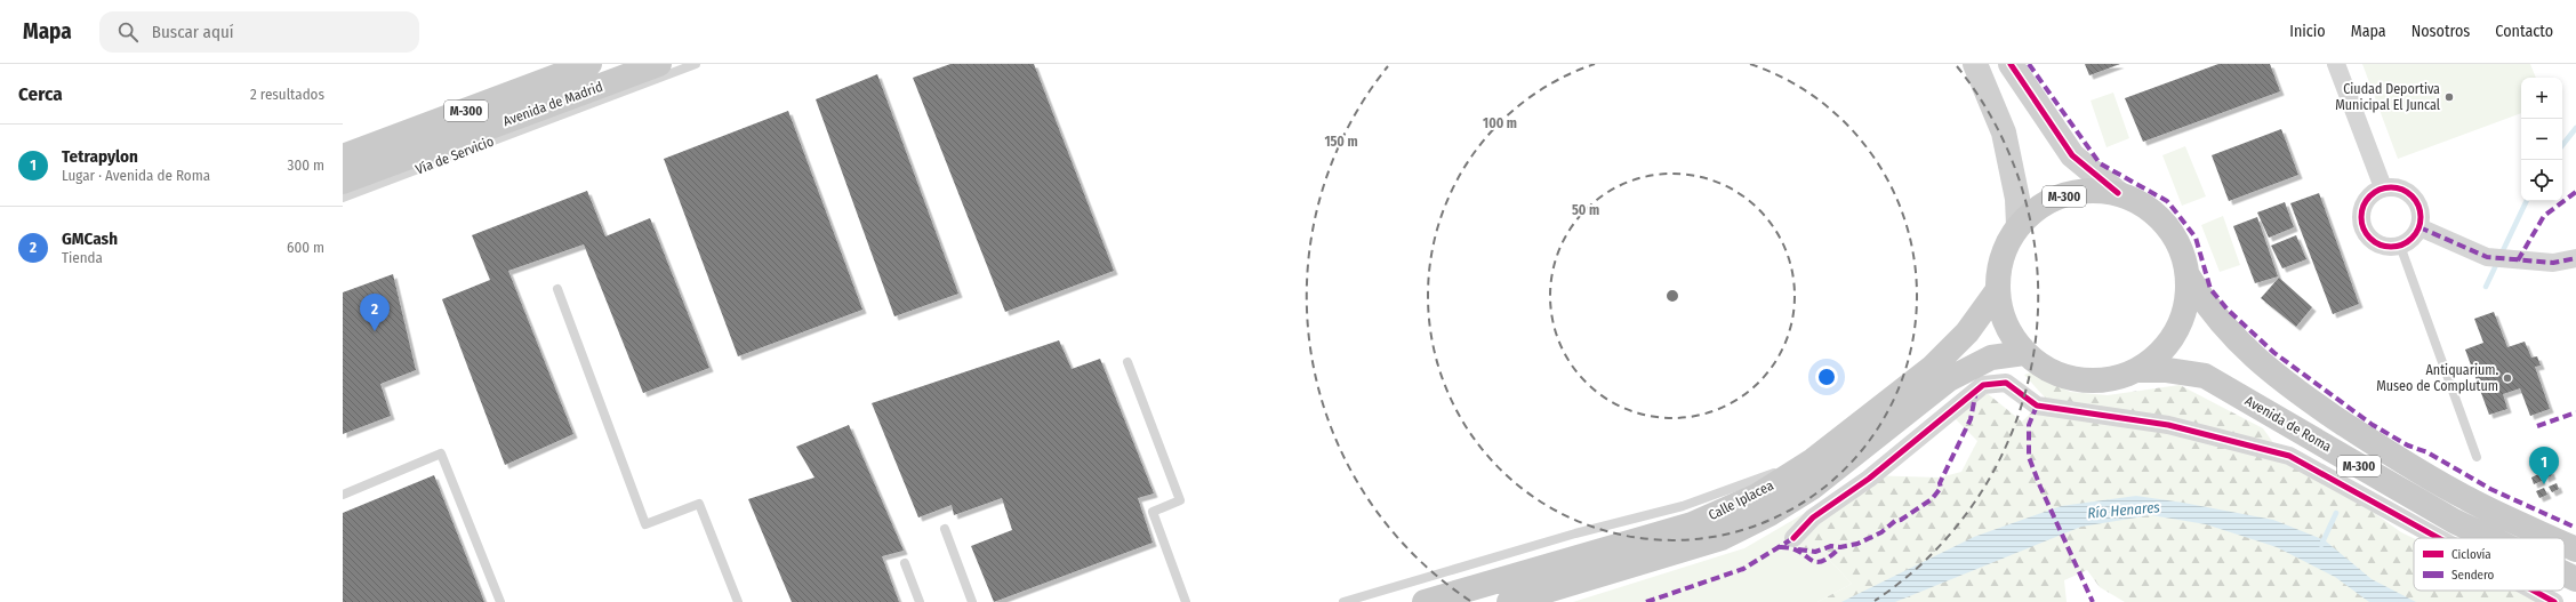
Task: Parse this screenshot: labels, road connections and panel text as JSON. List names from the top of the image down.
{
  "streets": {
    "main road": [
      "Avenida de Madrid",
      "M-300",
      "Avenida de Roma",
      "Calle Iplacea"
    ],
    "lane": ["Vía de Servicio"]
  },
  "crossings": [
    ["Avenida de Madrid", "M-300"],
    ["M-300", "Avenida de Roma"],
    ["M-300", "Calle Iplacea"]
  ],
  "water": ["Río Henares"],
  "places": ["Ciudad Deportiva Municipal El Juncal", "Antiquarium. Museo de Complutum"],
  "legend": ["Ciclovía", "Sendero"],
  "page": {
    "header": "Mapa",
    "search": "Buscar aquí",
    "nav": [
      "Inicio",
      "Mapa",
      "Nosotros",
      "Contacto"
    ],
    "heading": ["Cerca", "2 resultados"],
    "map_buttons": ["+", "−"],
    "list": [
      {
        "mark": "1",
        "name": "Tetrapylon",
        "note": "Lugar · Avenida de Roma",
        "value": "300 m"
      },
      {
        "mark": "2",
        "name": "GMCash",
        "note": "Tienda",
        "value": "600 m"
      }
    ],
    "pins": ["2", "1"]
  },
  "rings": ["100 m", "150 m", "50 m"]
}
